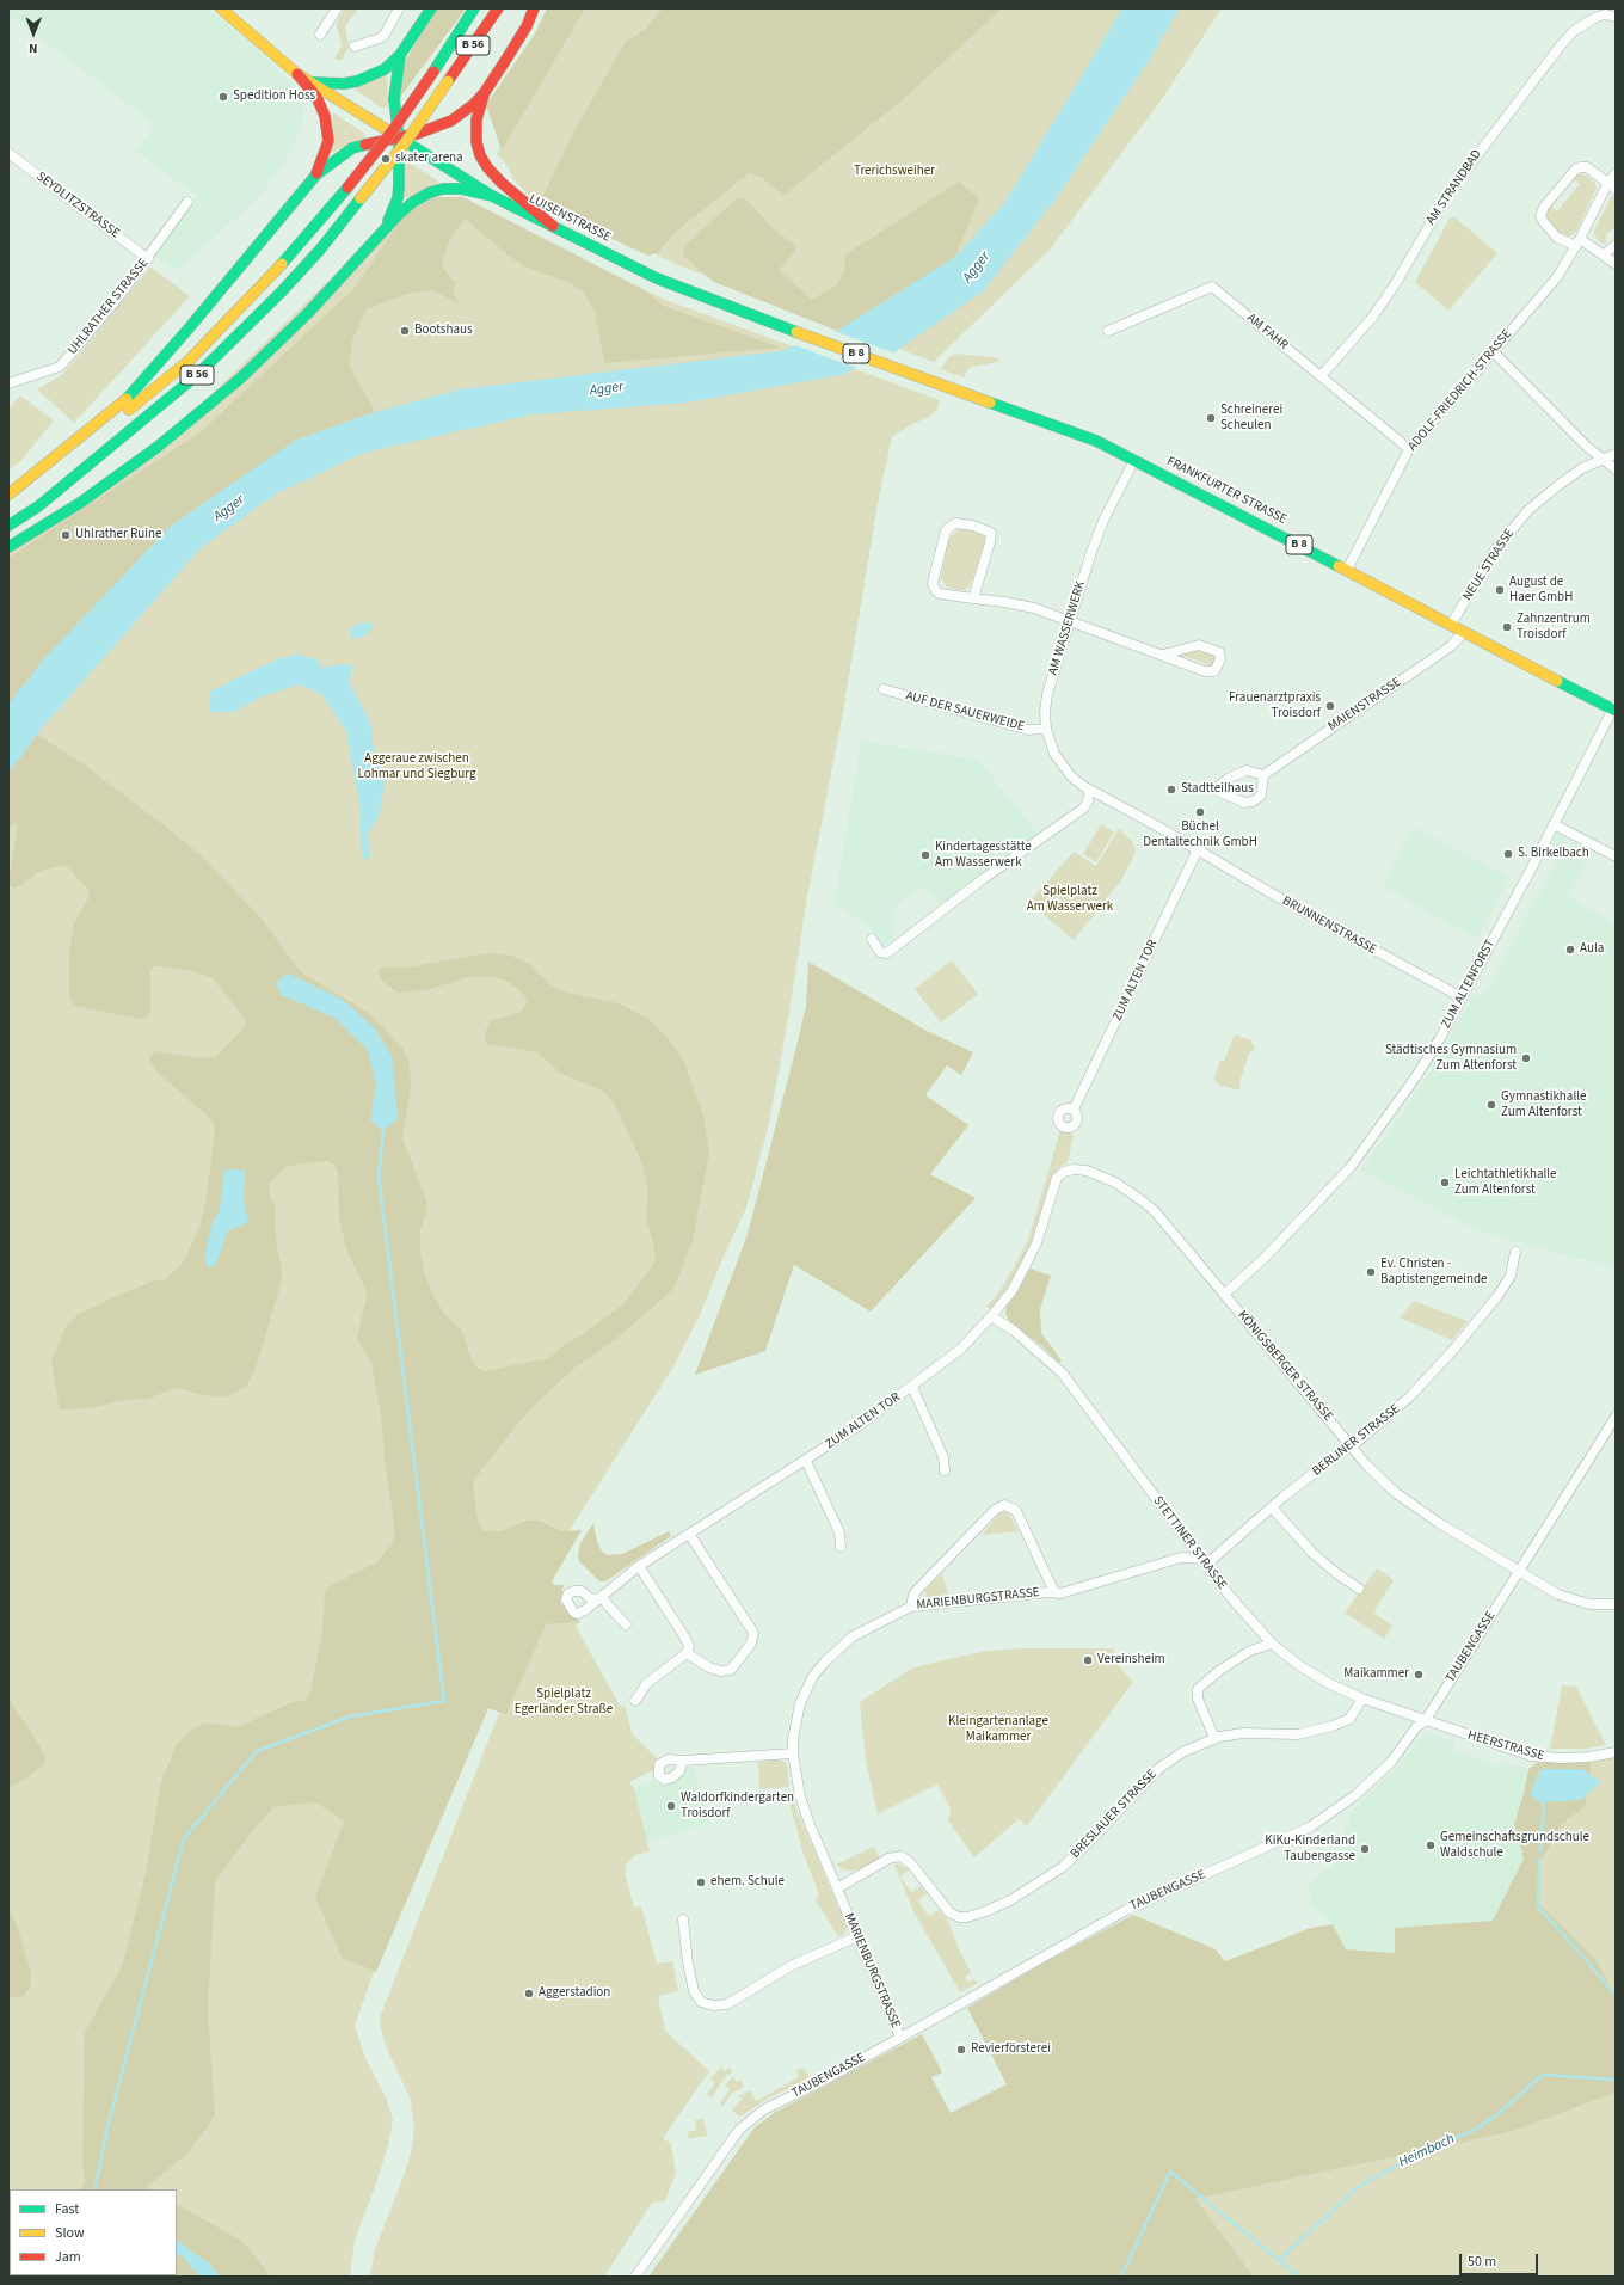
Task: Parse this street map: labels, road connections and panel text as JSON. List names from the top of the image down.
{
  "streets": {
    "main road": [
      "B 56",
      "LUISENSTRASSE",
      "B 8",
      "FRANKFURTER STRASSE"
    ],
    "street": [
      "AM STRANDBAD",
      "SEYDLITZSTRASSE",
      "UHLRATHER STRASSE",
      "AM FAHR",
      "ADOLF-FRIEDRICH-STRASSE",
      "NEUE STRASSE",
      "AM WASSERWERK",
      "MAIENSTRASSE",
      "AUF DER SAUERWEIDE",
      "BRUNNENSTRASSE",
      "ZUM ALTEN TOR",
      "ZUM ALTENFORST",
      "KÖNIGSBERGER STRASSE",
      "BERLINER STRASSE",
      "STETTINER STRASSE",
      "MARIENBURGSTRASSE",
      "TAUBENGASSE",
      "HEERSTRASSE",
      "BRESLAUER STRASSE"
    ]
  },
  "crossings": [
    ["AM STRANDBAD", "AM FAHR"],
    ["SEYDLITZSTRASSE", "UHLRATHER STRASSE"],
    ["LUISENSTRASSE", "FRANKFURTER STRASSE"],
    ["AM FAHR", "ADOLF-FRIEDRICH-STRASSE"],
    ["ADOLF-FRIEDRICH-STRASSE", "FRANKFURTER STRASSE"],
    ["FRANKFURTER STRASSE", "NEUE STRASSE"],
    ["FRANKFURTER STRASSE", "AM WASSERWERK"],
    ["FRANKFURTER STRASSE", "MAIENSTRASSE"],
    ["FRANKFURTER STRASSE", "ZUM ALTENFORST"],
    ["AM WASSERWERK", "AUF DER SAUERWEIDE"],
    ["AM WASSERWERK", "BRUNNENSTRASSE"],
    ["AM WASSERWERK", "ZUM ALTEN TOR"],
    ["BRUNNENSTRASSE", "ZUM ALTEN TOR"],
    ["BRUNNENSTRASSE", "ZUM ALTENFORST"],
    ["ZUM ALTEN TOR", "KÖNIGSBERGER STRASSE"],
    ["ZUM ALTEN TOR", "STETTINER STRASSE"],
    ["ZUM ALTENFORST", "KÖNIGSBERGER STRASSE"],
    ["KÖNIGSBERGER STRASSE", "BERLINER STRASSE"],
    ["KÖNIGSBERGER STRASSE", "TAUBENGASSE"],
    ["BERLINER STRASSE", "STETTINER STRASSE"],
    ["BERLINER STRASSE", "MARIENBURGSTRASSE"],
    ["STETTINER STRASSE", "MARIENBURGSTRASSE"],
    ["STETTINER STRASSE", "TAUBENGASSE"],
    ["STETTINER STRASSE", "HEERSTRASSE"],
    ["STETTINER STRASSE", "BRESLAUER STRASSE"],
    ["MARIENBURGSTRASSE", "TAUBENGASSE"],
    ["MARIENBURGSTRASSE", "BRESLAUER STRASSE"],
    ["TAUBENGASSE", "HEERSTRASSE"]
  ],
  "water": ["Agger", "Heimbach"],
  "parks": [
    "Trerichsweiher",
    "Aggeraue zwischen Lohmar und Siegburg",
    "Spielplatz Am Wasserwerk",
    "Spielplatz Egerländer Straße",
    "Kleingartenanlage Maikammer"
  ],
  "places": [
    "Spedition Hoss",
    "skater arena",
    "Bootshaus",
    "Schreinerei Scheulen",
    "Uhlrather Ruine",
    "August de Haer GmbH",
    "Zahnzentrum Troisdorf",
    "Frauenarztpraxis Troisdorf",
    "Stadtteilhaus",
    "Büchel Dentaltechnik GmbH",
    "S. Birkelbach",
    "Kindertagesstätte Am Wasserwerk",
    "Aula",
    "Städtisches Gymnasium Zum Altenforst",
    "Gymnastikhalle Zum Altenforst",
    "Leichtathletikhalle Zum Altenforst",
    "Ev. Christen - Baptistengemeinde",
    "Vereinsheim",
    "Maikammer",
    "Waldorfkindergarten Troisdorf",
    "Gemeinschaftsgrundschule Waldschule",
    "KiKu-Kinderland Taubengasse",
    "ehem. Schule",
    "Aggerstadion",
    "Revierförsterei"
  ],
  "legend": ["Fast", "Slow", "Jam"],
  "scale_bar": "50 m",
  "north": "bottom"
}
